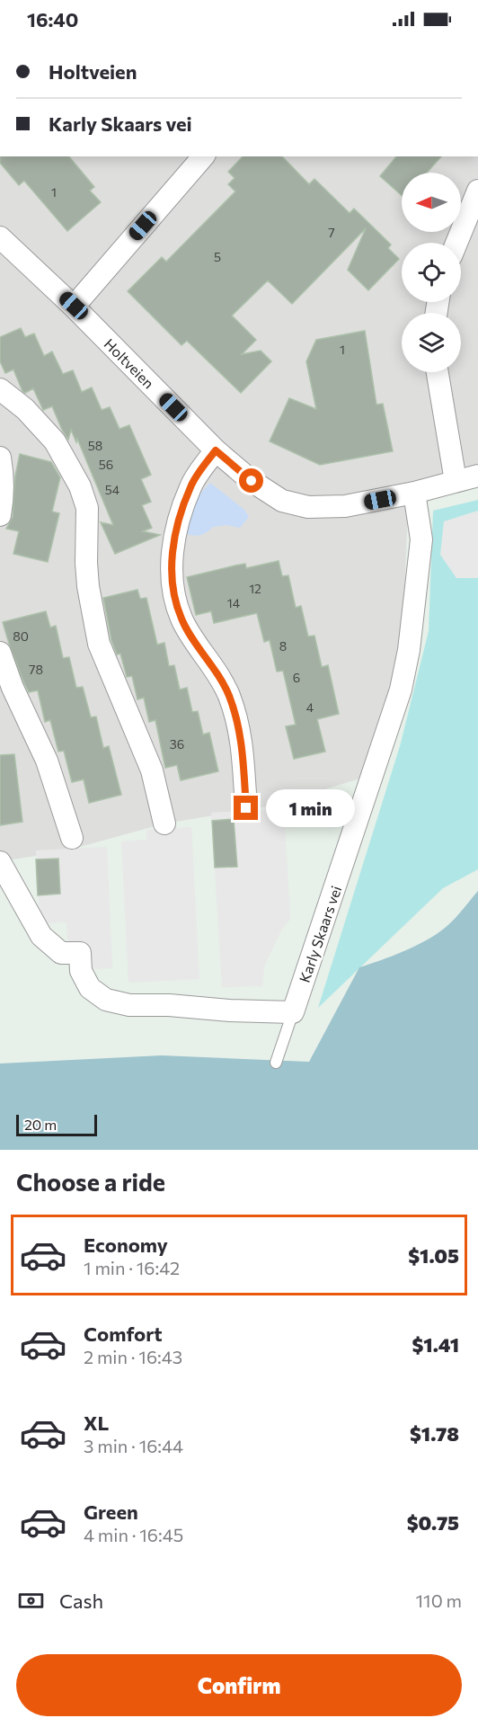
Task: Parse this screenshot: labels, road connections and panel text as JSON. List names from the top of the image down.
{
  "streets": {
    "street": ["Holtveien", "Karly Skaars vei"]
  },
  "crossings": [
    ["Holtveien", "Karly Skaars vei"]
  ],
  "house_numbers": [
    "1",
    "7",
    "5",
    "1",
    "58",
    "56",
    "54",
    "12",
    "14",
    "80",
    "8",
    "78",
    "6",
    "4",
    "36"
  ],
  "scale_bar": "20 m",
  "north": "left",
  "page": {
    "status": "16:40",
    "banner": ["Holtveien", "Karly Skaars vei"],
    "bubble": "1 min",
    "scale": "20 m",
    "heading": "Choose a ride",
    "list": [
      {
        "name": "Economy",
        "note": "1 min · 16:42",
        "value": "$1.05"
      },
      {
        "name": "Comfort",
        "note": "2 min · 16:43",
        "value": "$1.41"
      },
      {
        "name": "XL",
        "note": "3 min · 16:44",
        "value": "$1.78"
      },
      {
        "name": "Green",
        "note": "4 min · 16:45",
        "value": "$0.75"
      }
    ],
    "pay": ["Cash", "110 m"],
    "buttons": "Confirm"
  }
}
